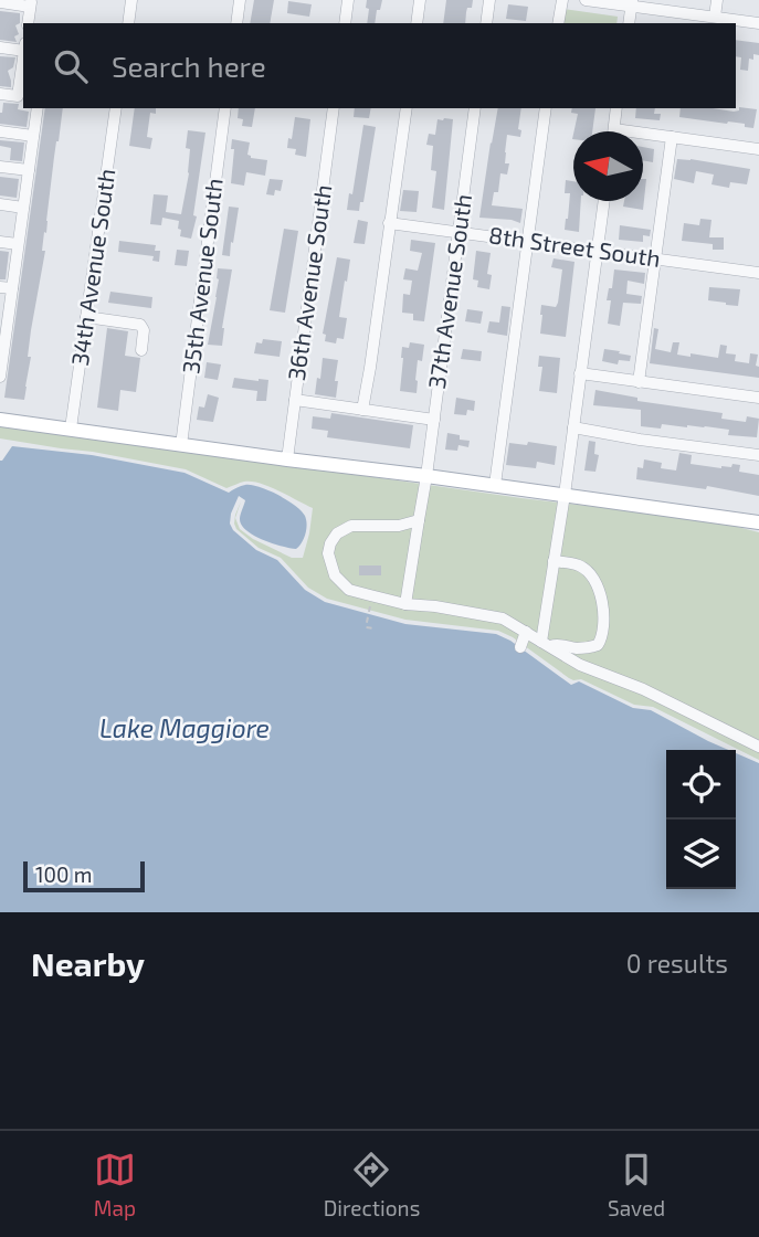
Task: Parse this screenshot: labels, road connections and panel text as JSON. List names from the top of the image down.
{
  "streets": {
    "street": [
      "8th Street South",
      "34th Avenue South",
      "35th Avenue South",
      "36th Avenue South",
      "37th Avenue South"
    ]
  },
  "crossings": [
    ["8th Street South", "37th Avenue South"]
  ],
  "water": ["Lake Maggiore"],
  "scale_bar": "100 m",
  "north": "left",
  "page": {
    "search": "Search here",
    "scale": "100 m",
    "heading": ["Nearby", "0 results"],
    "nav": ["Map", "Directions", "Saved"]
  }
}
